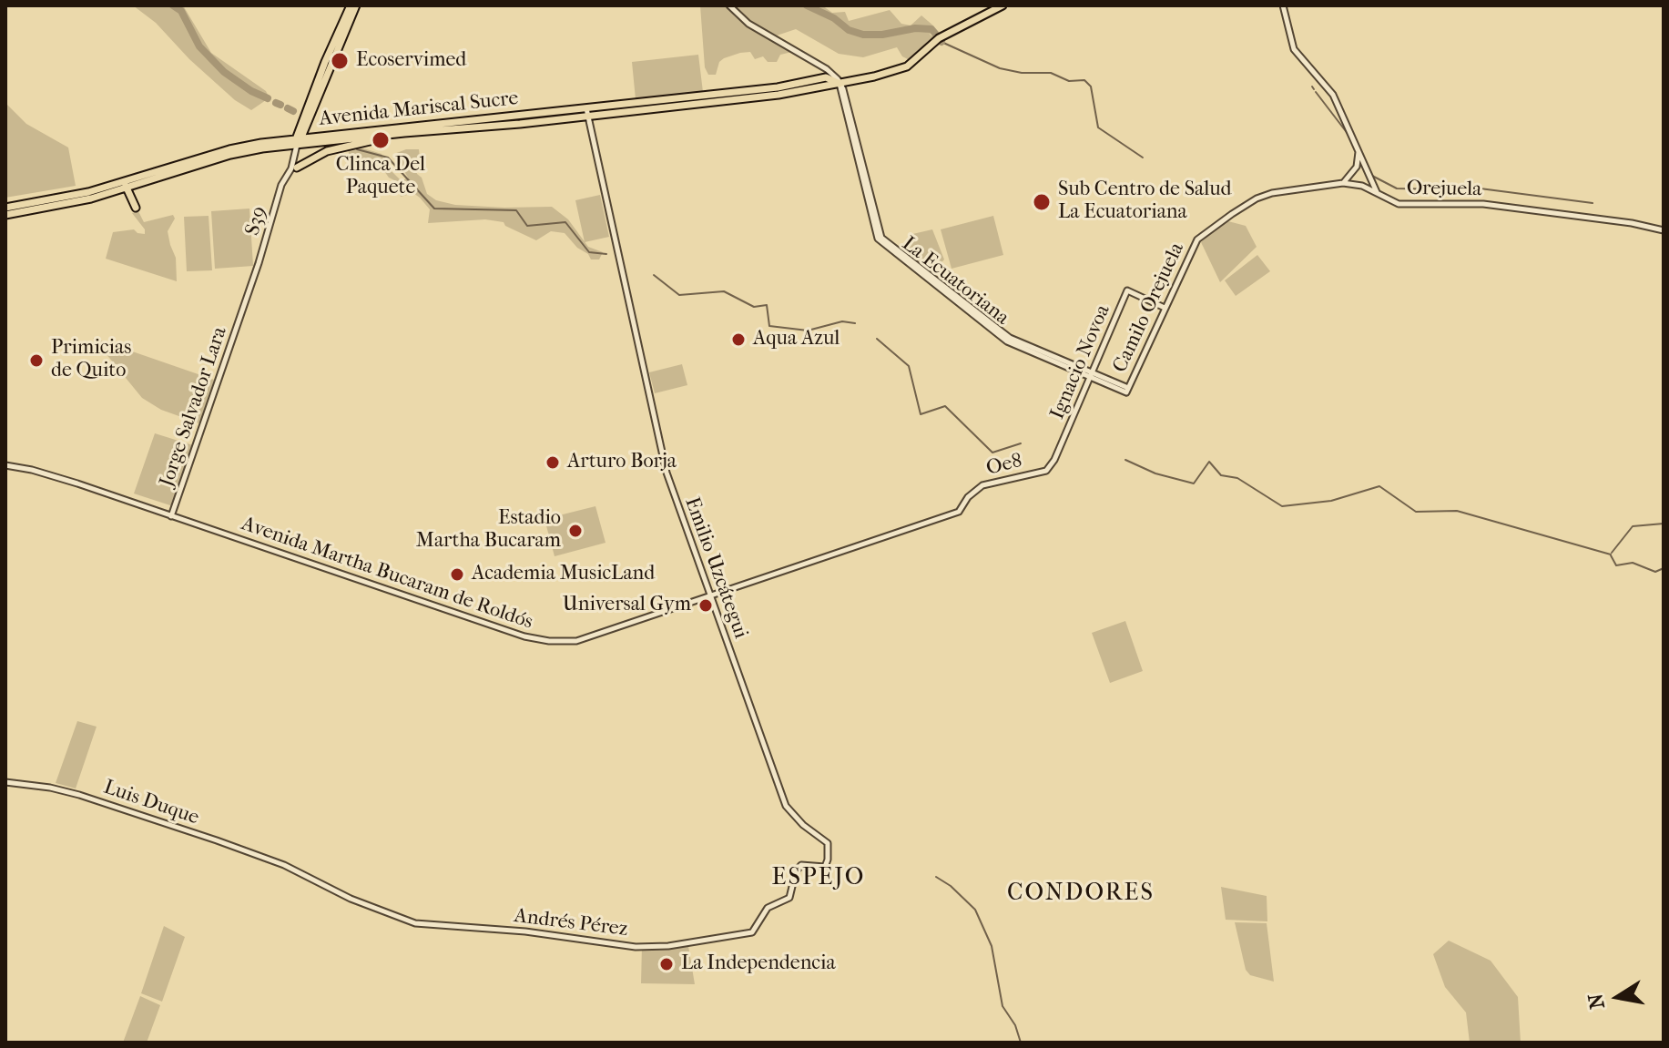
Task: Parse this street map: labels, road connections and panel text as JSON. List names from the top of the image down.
{
  "streets": {
    "main road": ["Avenida Mariscal Sucre"],
    "street": [
      "Orejuela",
      "S39",
      "La Ecuatoriana",
      "Camilo Orejuela",
      "Ignacio Novoa",
      "Jorge Salvador Lara",
      "Oe8",
      "Emilio Uzcátegui",
      "Avenida Martha Bucaram de Roldós",
      "Luis Duque",
      "Andrés Pérez"
    ]
  },
  "crossings": [
    ["Avenida Mariscal Sucre", "S39"],
    ["Avenida Mariscal Sucre", "La Ecuatoriana"],
    ["Avenida Mariscal Sucre", "Emilio Uzcátegui"],
    ["Orejuela", "Camilo Orejuela"],
    ["S39", "Jorge Salvador Lara"],
    ["La Ecuatoriana", "Camilo Orejuela"],
    ["La Ecuatoriana", "Ignacio Novoa"],
    ["Camilo Orejuela", "Ignacio Novoa"],
    ["Ignacio Novoa", "Oe8"],
    ["Jorge Salvador Lara", "Avenida Martha Bucaram de Roldós"],
    ["Oe8", "Avenida Martha Bucaram de Roldós"],
    ["Emilio Uzcátegui", "Avenida Martha Bucaram de Roldós"],
    ["Emilio Uzcátegui", "Andrés Pérez"],
    ["Luis Duque", "Andrés Pérez"]
  ],
  "districts": ["ESPEJO", "CONDORES"],
  "places": [
    "Ecoservimed",
    "Clinca Del Paquete",
    "Sub Centro de Salud La Ecuatoriana",
    "Aqua Azul",
    "Primicias de Quito",
    "Arturo Borja",
    "Estadio Martha Bucaram",
    "Academia MusicLand",
    "Universal Gym",
    "La Independencia"
  ],
  "north": "left"
}
